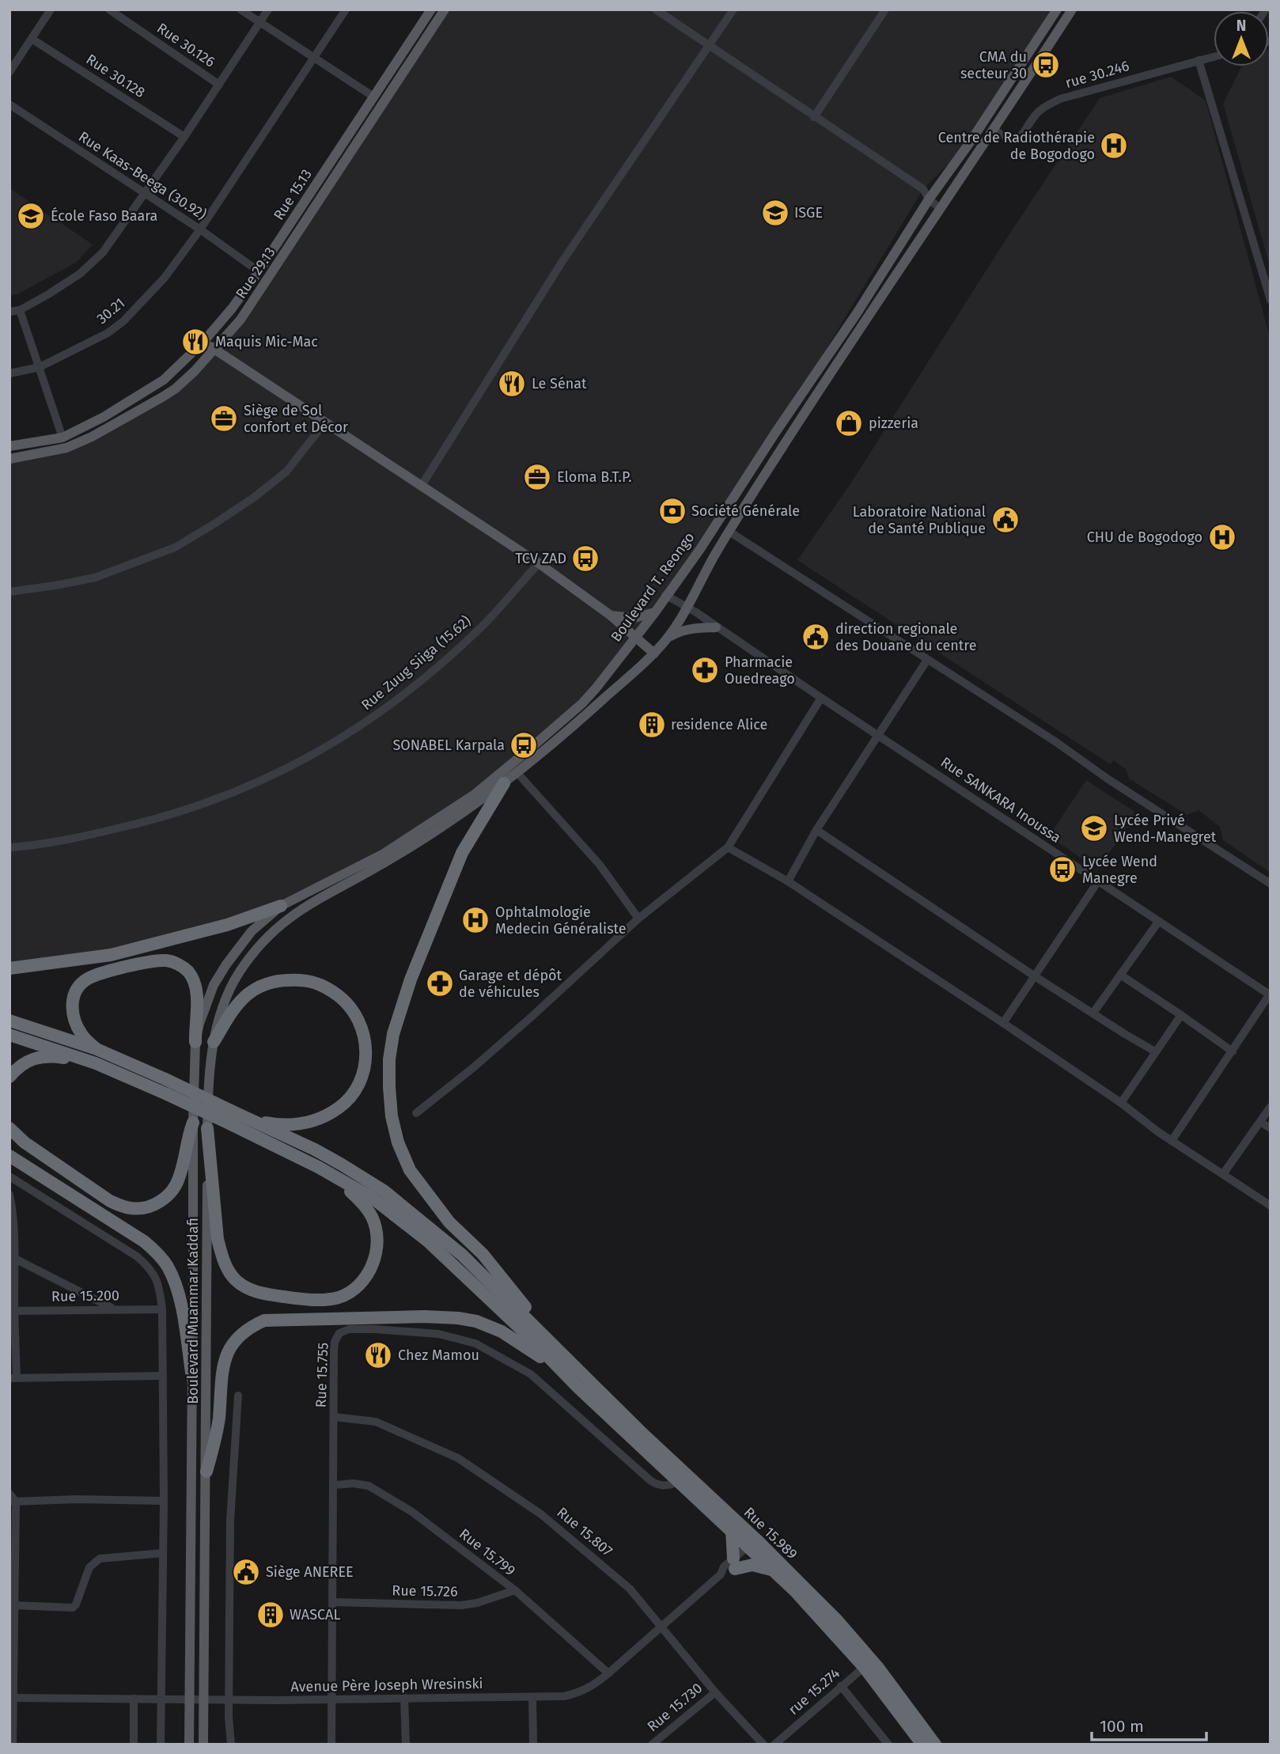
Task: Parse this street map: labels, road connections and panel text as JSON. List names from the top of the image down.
{
  "streets": {
    "highway": ["Rue 15.989"],
    "main road": [
      "Rue 15.13",
      "Rue 29.13",
      "Boulevard T. Reongo",
      "Boulevard Muammar Kaddafi"
    ],
    "street": [
      "Rue 30.126",
      "rue 30.246",
      "Rue 30.128",
      "Rue Kaas-Beega (30.92)",
      "30.21",
      "Rue Zuug Siiga (15.62)",
      "Rue SANKARA Inoussa",
      "Rue 15.200",
      "Rue 15.755",
      "Rue 15.807",
      "Rue 15.799",
      "Rue 15.726",
      "Avenue Père Joseph Wresinski",
      "rue 15.274",
      "Rue 15.730"
    ]
  },
  "crossings": [
    ["Rue Kaas-Beega (30.92)", "Rue 15.13"],
    ["Rue Kaas-Beega (30.92)", "30.21"],
    ["Boulevard T. Reongo", "Rue SANKARA Inoussa"],
    ["Boulevard T. Reongo", "Boulevard Muammar Kaddafi"],
    ["Boulevard Muammar Kaddafi", "Avenue Père Joseph Wresinski"],
    ["Rue 15.755", "Rue 15.807"],
    ["Rue 15.755", "Rue 15.799"],
    ["Rue 15.755", "Rue 15.726"],
    ["Rue 15.755", "Avenue Père Joseph Wresinski"],
    ["Rue 15.807", "Avenue Père Joseph Wresinski"],
    ["Rue 15.807", "Rue 15.730"],
    ["Rue 15.989", "Avenue Père Joseph Wresinski"],
    ["Rue 15.989", "rue 15.274"],
    ["Rue 15.799", "Rue 15.726"],
    ["Rue 15.799", "Avenue Père Joseph Wresinski"]
  ],
  "places": {
    "bus stop": [
      "CMA du secteur 30",
      "TCV ZAD",
      "SONABEL Karpala",
      "Lycée Wend Manegre"
    ],
    "hospital": ["Centre de Radiothérapie de Bogodogo", "CHU de Bogodogo", "Ophtalmologie Medecin Généraliste"],
    "school or university": ["ISGE", "École Faso Baara", "Lycée Privé Wend-Manegret"],
    "restaurant": ["Maquis Mic-Mac", "Le Sénat", "Chez Mamou"],
    "office": ["Siège de Sol confort et Décor", "Eloma B.T.P."],
    "shop": ["pizzeria"],
    "bank": ["Société Générale"],
    "public building": ["Laboratoire National de Santé Publique", "direction regionale des Douane du centre", "Siège ANEREE"],
    "pharmacy": ["Pharmacie Ouedreago", "Garage et dépôt de véhicules"],
    "building": ["residence Alice", "WASCAL"]
  },
  "scale_bar": "100 m",
  "north": "top"
}
